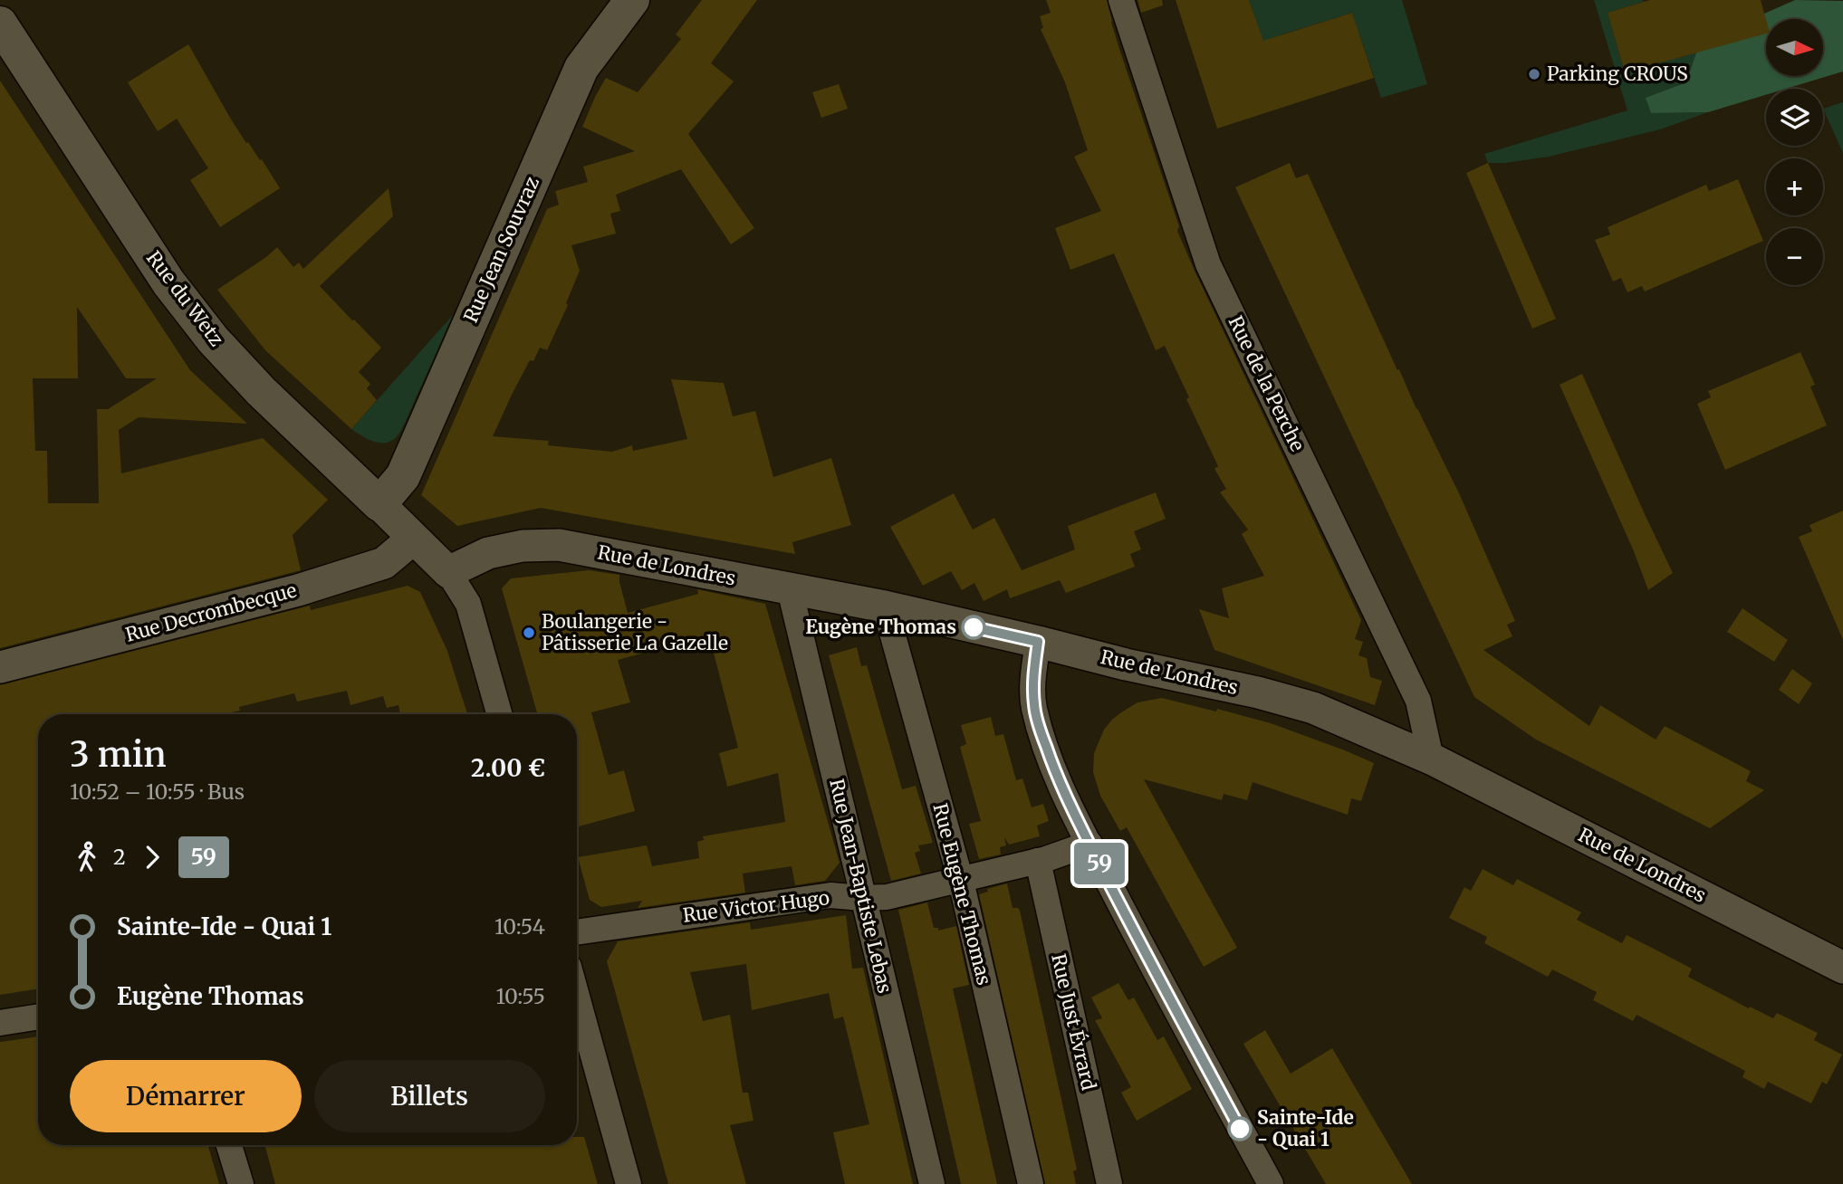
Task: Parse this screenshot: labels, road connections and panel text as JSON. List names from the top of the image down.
{
  "streets": {
    "main road": ["Rue Jean Souvraz", "Rue du Wetz"],
    "street": [
      "Rue de la Perche",
      "Rue de Londres",
      "Rue Decrombecque",
      "Rue Jean-Baptiste Lebas",
      "Rue Eugène Thomas",
      "Rue Victor Hugo",
      "Rue Just Évrard"
    ]
  },
  "crossings": [
    ["Rue Jean Souvraz", "Rue du Wetz"],
    ["Rue du Wetz", "Rue de Londres"],
    ["Rue du Wetz", "Rue Decrombecque"],
    ["Rue de la Perche", "Rue de Londres"],
    ["Rue de Londres", "Rue Jean-Baptiste Lebas"],
    ["Rue de Londres", "Rue Eugène Thomas"],
    ["Rue Jean-Baptiste Lebas", "Rue Victor Hugo"],
    ["Rue Eugène Thomas", "Rue Victor Hugo"],
    ["Rue Victor Hugo", "Rue Just Évrard"]
  ],
  "places": [
    "Parking CROUS",
    "Eugène Thomas",
    "Boulangerie - Pâtisserie La Gazelle",
    "Sainte-Ide - Quai 1"
  ],
  "lines": ["bus line 59"],
  "north": "right",
  "page": {
    "on_map": "59",
    "map_buttons": ["+", "−"],
    "heading": ["3 min", "10:52 – 10:55 · Bus", "2.00 €"],
    "legs": ["2", "59"],
    "list": [
      {
        "name": "Sainte-Ide - Quai 1",
        "value": "10:54"
      },
      {
        "name": "Eugène Thomas",
        "value": "10:55"
      }
    ],
    "buttons": ["Démarrer", "Billets"]
  }
}
